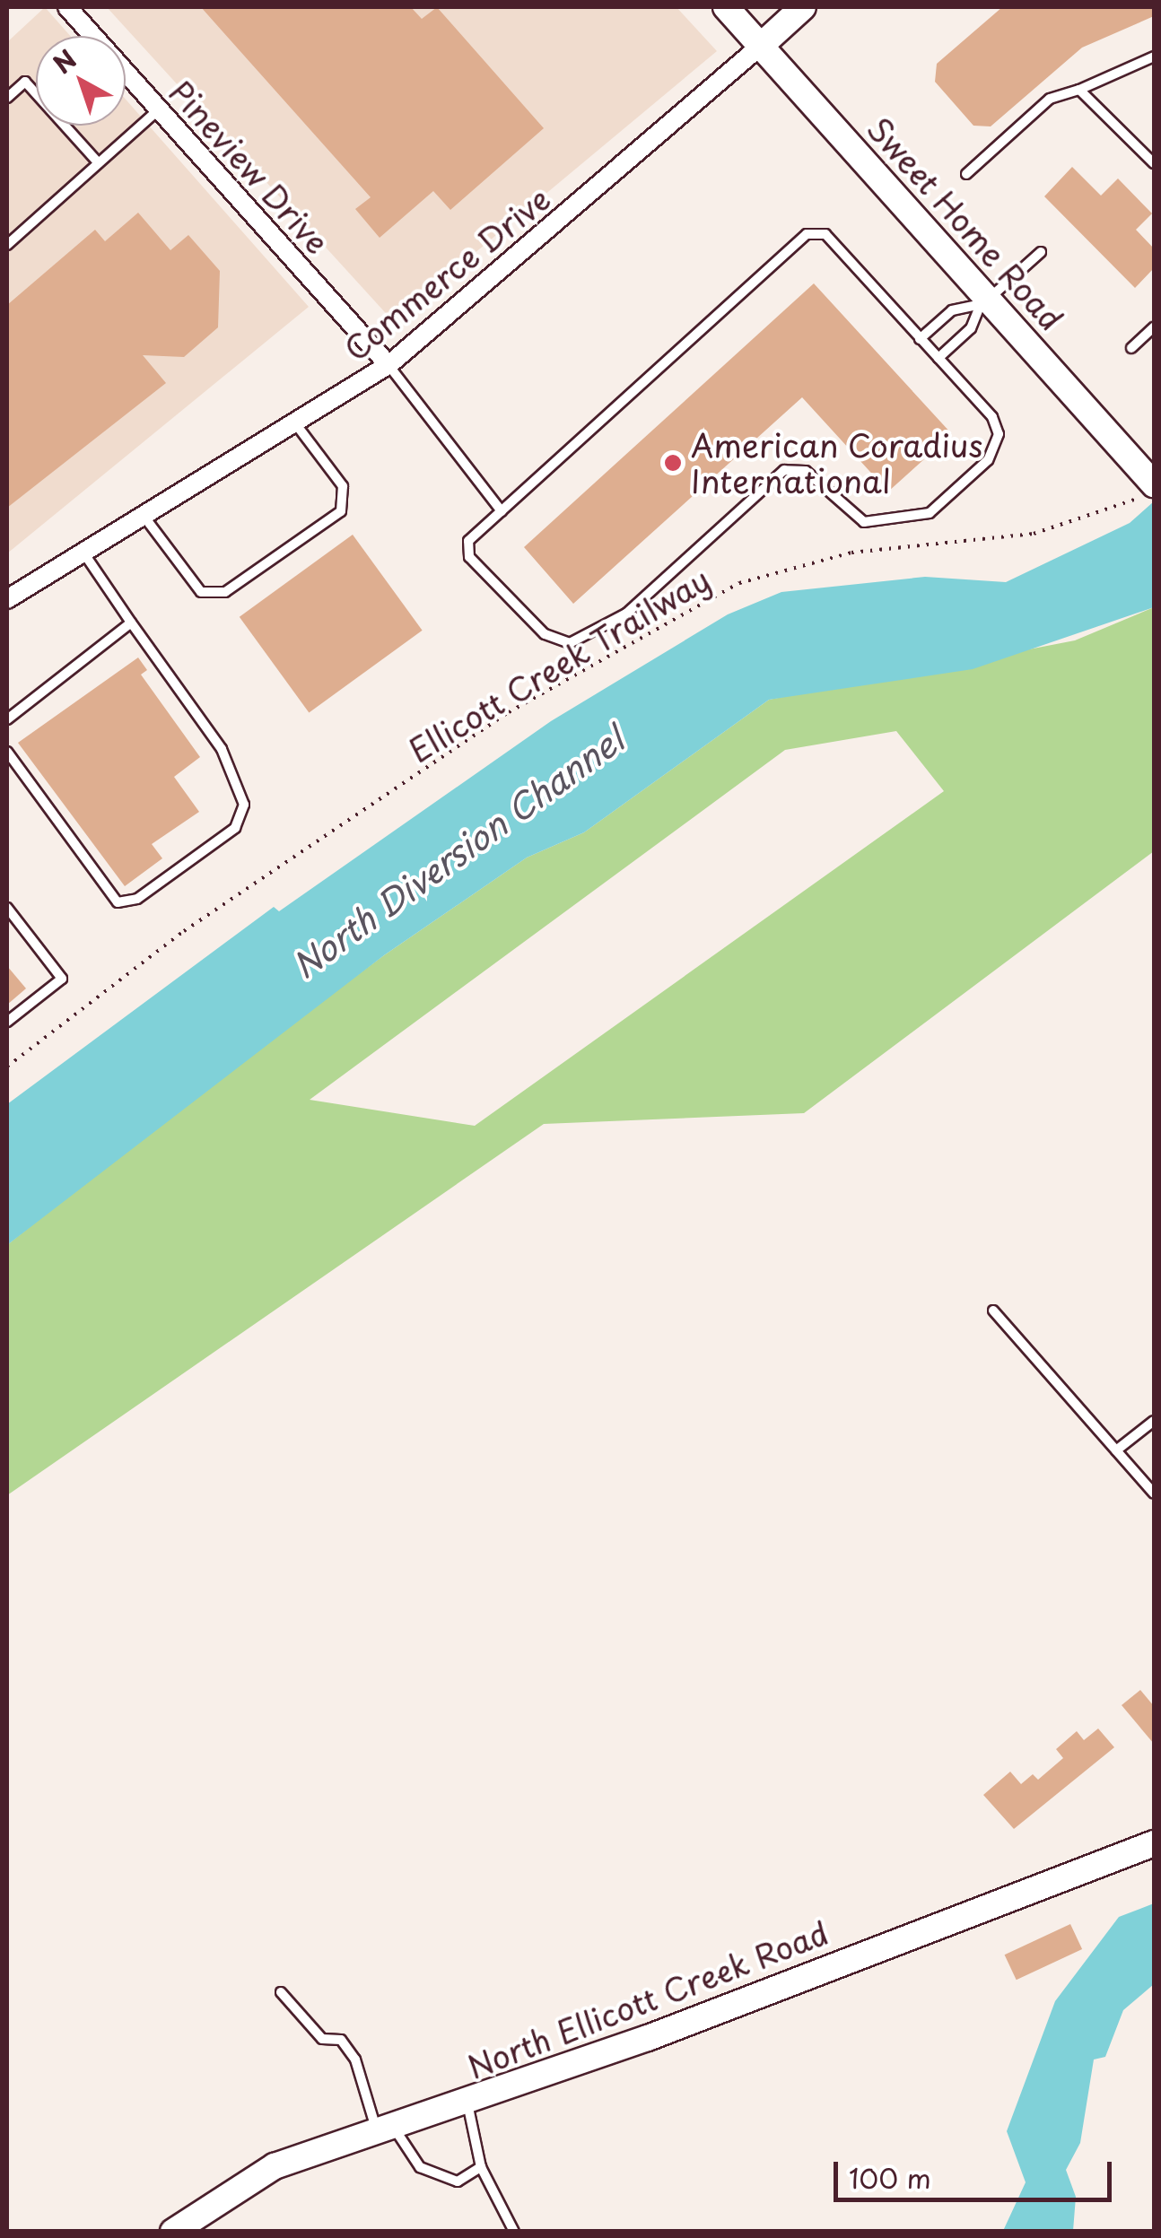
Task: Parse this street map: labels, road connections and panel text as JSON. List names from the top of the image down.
{
  "streets": {
    "street": [
      "Pineview Drive",
      "Sweet Home Road",
      "Commerce Drive",
      "North Ellicott Creek Road"
    ],
    "path": ["Ellicott Creek Trailway"]
  },
  "crossings": [
    ["Pineview Drive", "Commerce Drive"],
    ["Sweet Home Road", "Commerce Drive"],
    ["Sweet Home Road", "Ellicott Creek Trailway"]
  ],
  "water": ["North Diversion Channel"],
  "places": ["American Coradius International"],
  "scale_bar": "100 m",
  "north": "top left"
}
